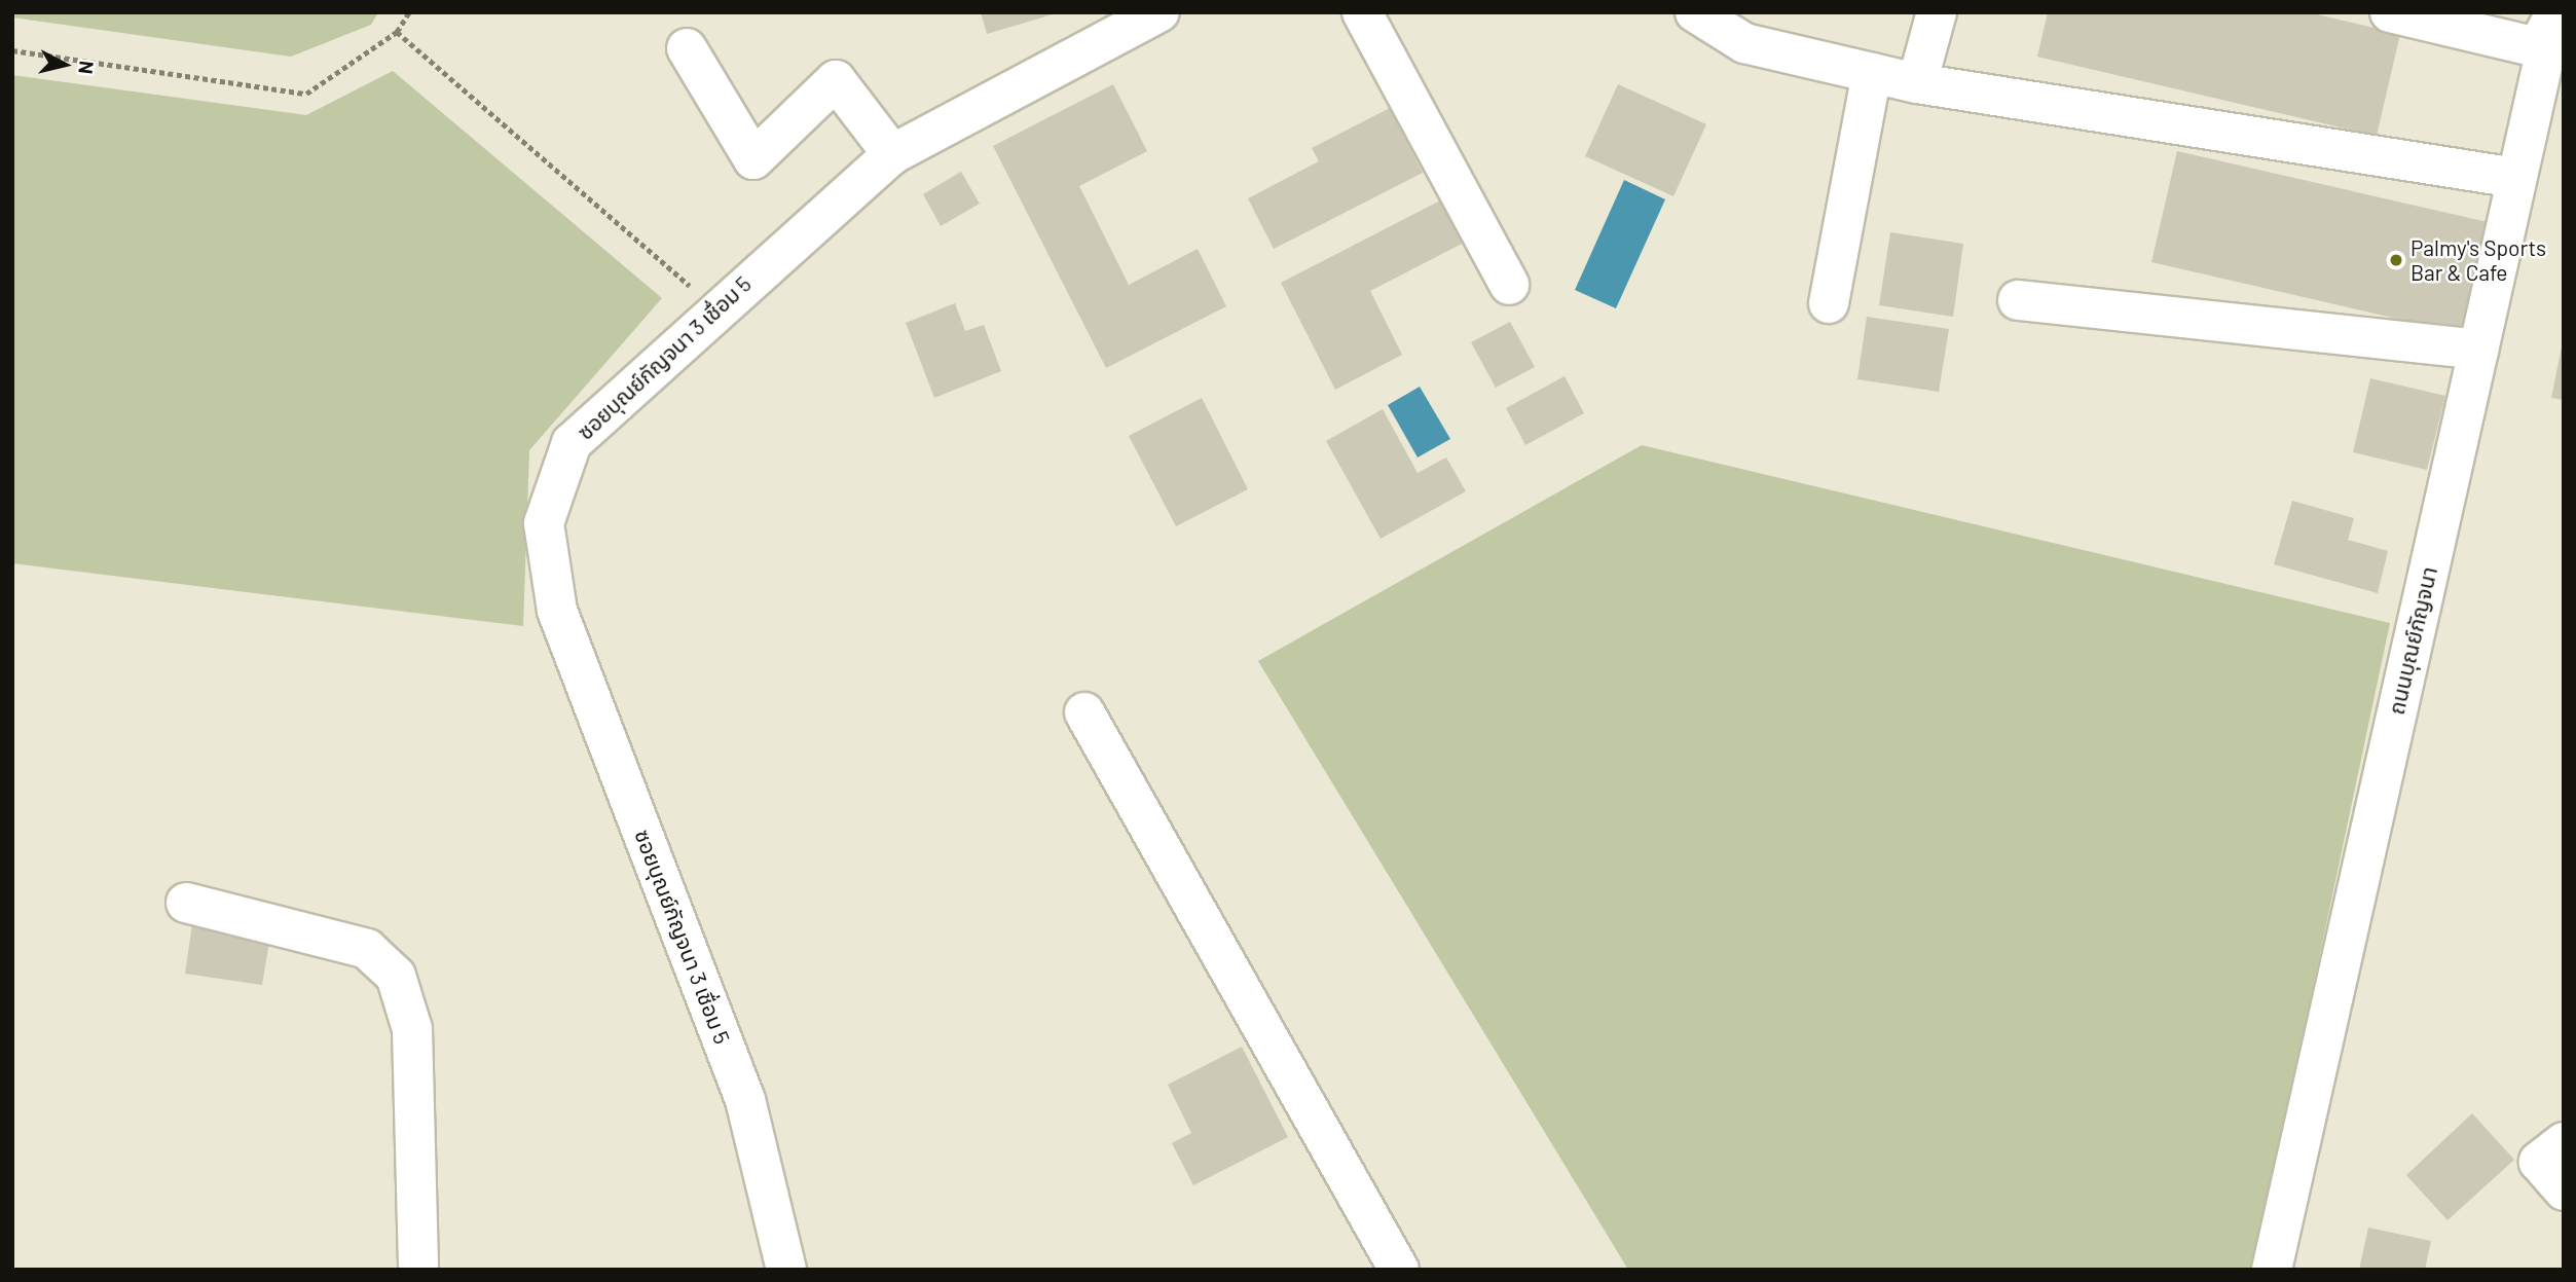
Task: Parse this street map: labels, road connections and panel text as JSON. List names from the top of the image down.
{
  "streets": {
    "street": ["ซอยบุณย์กัญจนา 3 เชื่อม 5", "ถนนบุณย์กัญจนา"]
  },
  "places": ["Palmy's Sports Bar & Cafe"],
  "north": "right"
}
